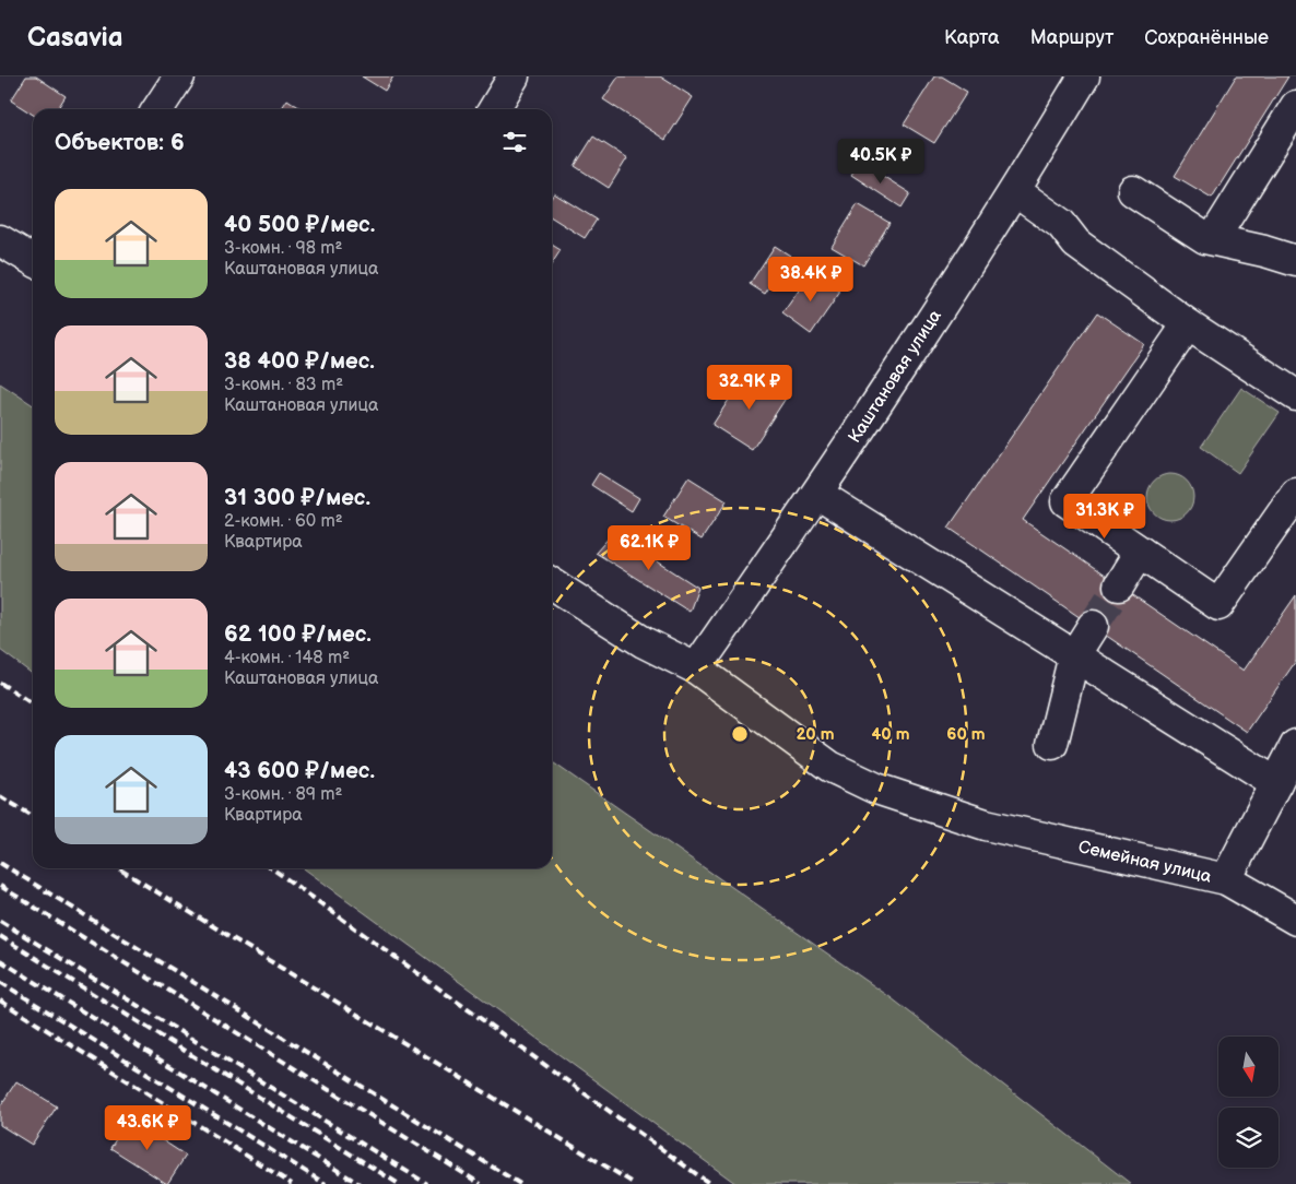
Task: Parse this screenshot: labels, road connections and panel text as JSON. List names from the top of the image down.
{
  "streets": {
    "street": ["Каштановая улица", "Семейная улица"]
  },
  "crossings": [
    ["Каштановая улица", "Семейная улица"]
  ],
  "north": "bottom",
  "page": {
    "header": "Casavia",
    "nav": ["Карта", "Маршрут", "Сохранённые"],
    "heading": "Объектов: 6",
    "price": [
      "40.5K ₽",
      "38.4K ₽",
      "32.9K ₽",
      "31.3K ₽",
      "62.1K ₽",
      "43.6K ₽"
    ],
    "list": [
      {
        "name": "40 500 ₽/мес.",
        "note": "3-комн. · 98 m² · Каштановая улица"
      },
      {
        "name": "38 400 ₽/мес.",
        "note": "3-комн. · 83 m² · Каштановая улица"
      },
      {
        "name": "31 300 ₽/мес.",
        "note": "2-комн. · 60 m² · Квартира"
      },
      {
        "name": "62 100 ₽/мес.",
        "note": "4-комн. · 148 m² · Каштановая улица"
      },
      {
        "name": "43 600 ₽/мес.",
        "note": "3-комн. · 89 m² · Квартира"
      }
    ]
  },
  "rings": ["20 m", "40 m", "60 m"]
}
